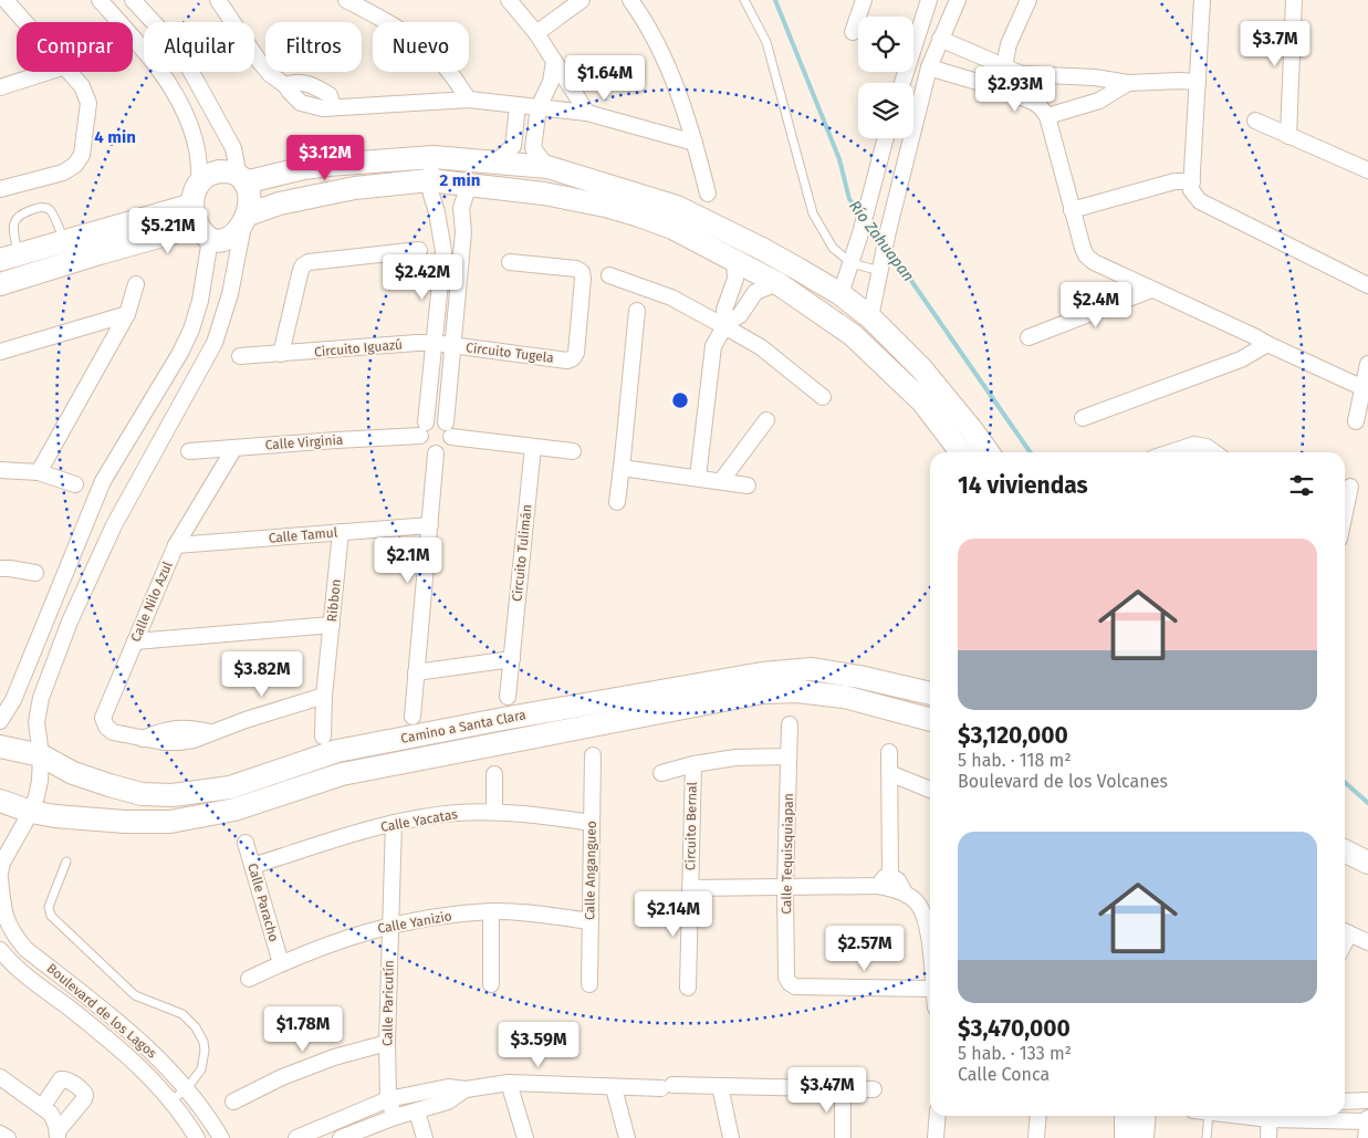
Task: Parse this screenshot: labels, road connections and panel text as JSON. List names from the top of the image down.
{
  "streets": {
    "street": [
      "Circuito Iguazú",
      "Circuito Tugela",
      "Calle Virginia",
      "Calle Tamul",
      "Circuito Tulimán",
      "Ribbon",
      "Calle Nilo Azul",
      "Camino a Santa Clara",
      "Calle Yacatas",
      "Circuito Bernal",
      "Calle Tequisquiapan",
      "Calle Angangueo",
      "Calle Paracho",
      "Calle Yanizio",
      "Calle Paricutín",
      "Boulevard de los Lagos"
    ]
  },
  "crossings": [
    ["Circuito Iguazú", "Circuito Tugela"],
    ["Calle Virginia", "Calle Nilo Azul"],
    ["Calle Tamul", "Ribbon"],
    ["Calle Tamul", "Calle Nilo Azul"],
    ["Ribbon", "Calle Nilo Azul"],
    ["Calle Yacatas", "Calle Angangueo"],
    ["Calle Yacatas", "Calle Paracho"],
    ["Calle Yacatas", "Calle Paricutín"],
    ["Circuito Bernal", "Calle Tequisquiapan"],
    ["Calle Angangueo", "Calle Yanizio"],
    ["Calle Paracho", "Calle Yanizio"],
    ["Calle Yanizio", "Calle Paricutín"]
  ],
  "water": ["Río Zahuapan"],
  "page": {
    "price": [
      "$3.7M",
      "$1.64M",
      "$2.93M",
      "$3.12M",
      "$5.21M",
      "$2.42M",
      "$2.4M",
      "$2.1M",
      "$3.82M",
      "$2.14M",
      "$2.57M",
      "$1.78M",
      "$3.59M",
      "$3.47M"
    ],
    "chip": [
      "Comprar",
      "Alquilar",
      "Filtros",
      "Nuevo"
    ],
    "heading": "14 viviendas",
    "list": [
      {
        "name": "$3,120,000",
        "note": "5 hab. · 118 m² · Boulevard de los Volcanes"
      },
      {
        "name": "$3,470,000",
        "note": "5 hab. · 133 m² · Calle Conca"
      }
    ]
  },
  "rings": ["4 min", "2 min"]
}
